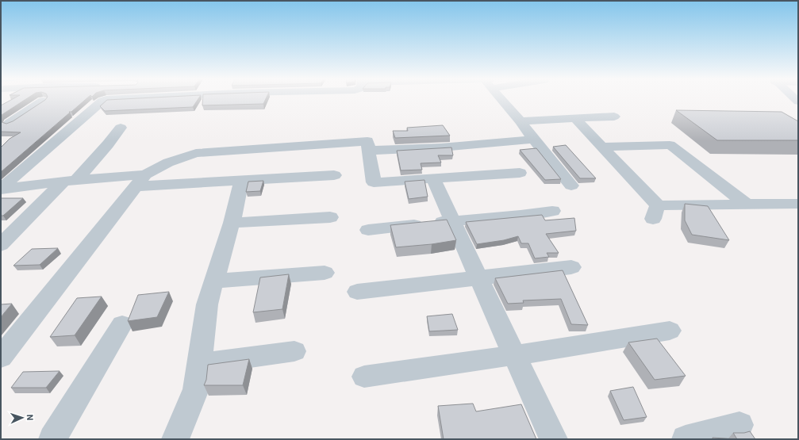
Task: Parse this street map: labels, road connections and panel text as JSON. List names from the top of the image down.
{
  "north": "right"
}
